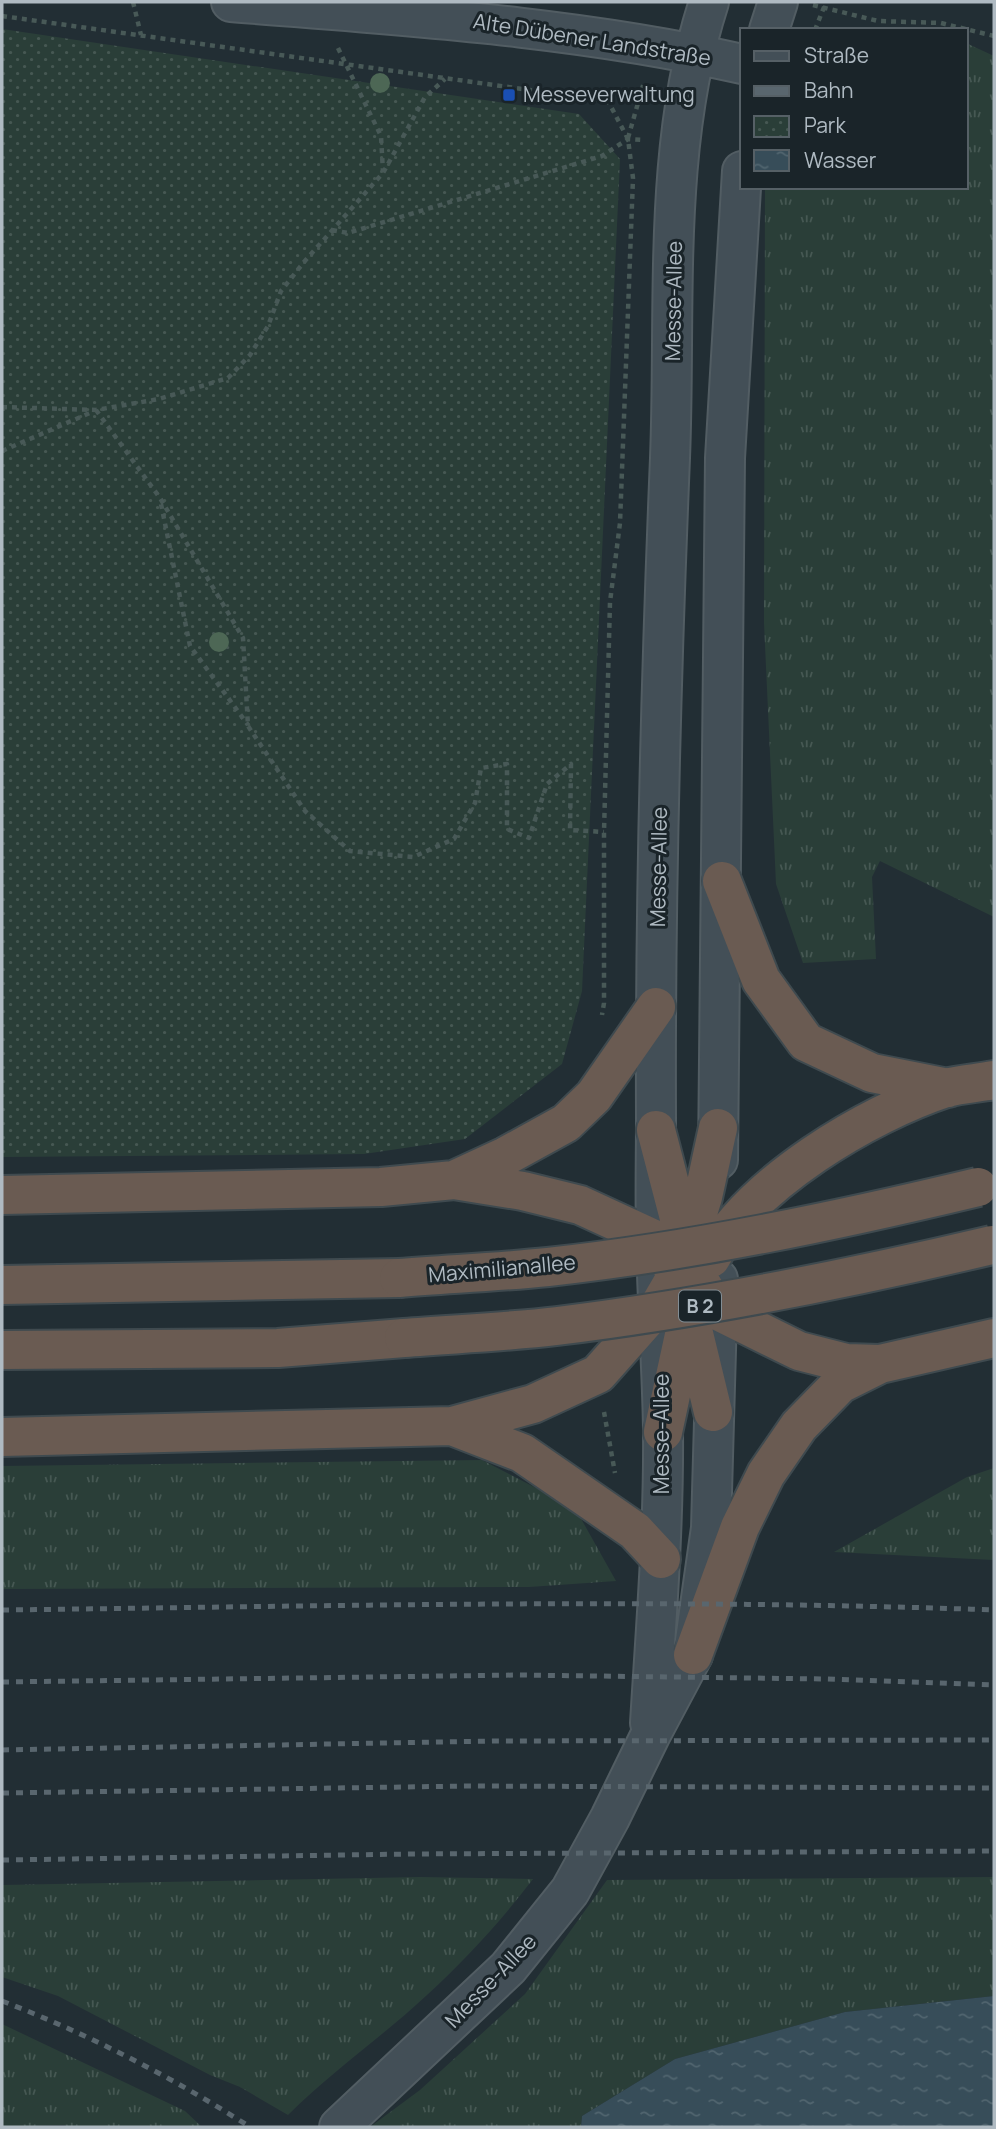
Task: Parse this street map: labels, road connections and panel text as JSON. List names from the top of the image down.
{
  "streets": {
    "highway": ["Maximilianallee", "B 2"],
    "main road": ["Alte Dübener Landstraße", "Messe-Allee"]
  },
  "crossings": [
    ["Alte Dübener Landstraße", "Messe-Allee"]
  ],
  "places": {
    "transit": ["Messeverwaltung"]
  },
  "legend": [
    "Straße",
    "Bahn",
    "Park",
    "Wasser"
  ]
}
